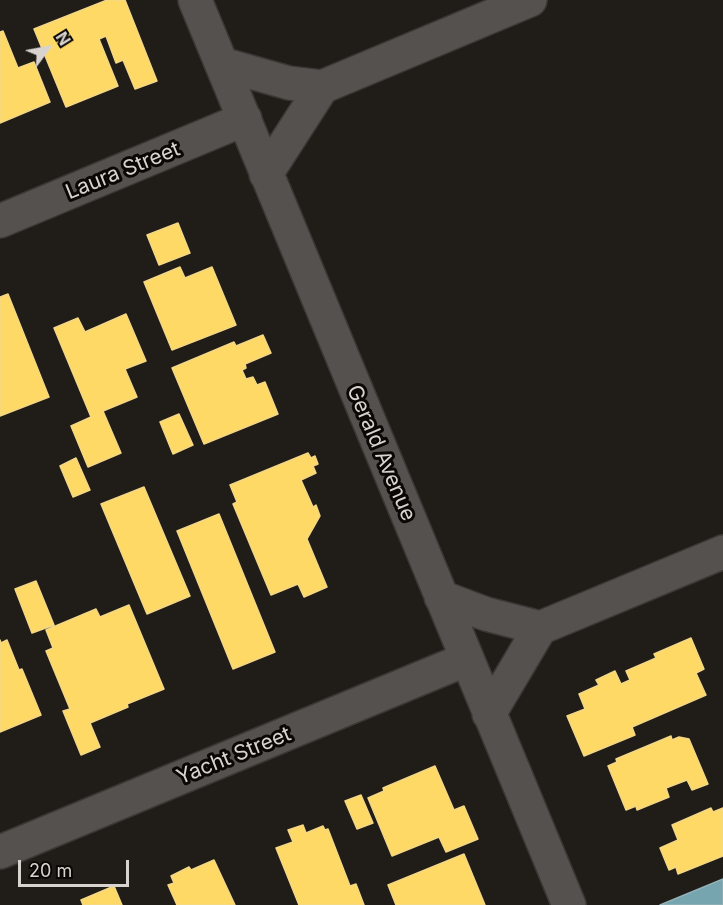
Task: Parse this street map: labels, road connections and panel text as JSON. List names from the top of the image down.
{
  "streets": {
    "street": ["Laura Street", "Gerald Avenue", "Yacht Street"]
  },
  "crossings": [
    ["Laura Street", "Gerald Avenue"],
    ["Gerald Avenue", "Yacht Street"]
  ],
  "scale_bar": "20 m",
  "north": "top right"
}
